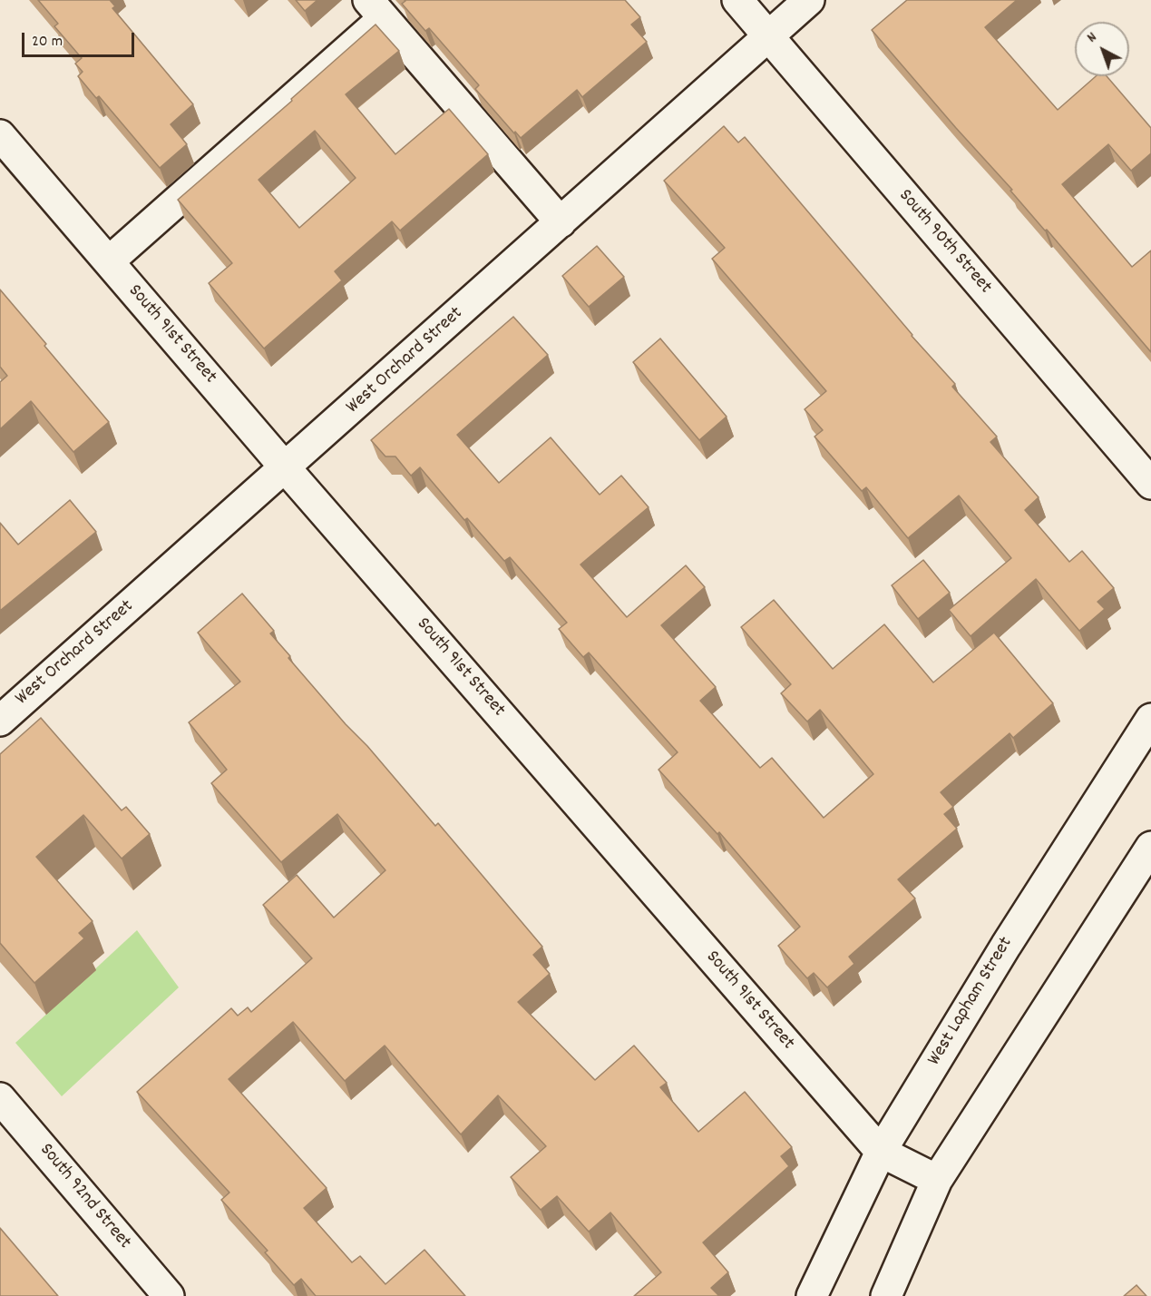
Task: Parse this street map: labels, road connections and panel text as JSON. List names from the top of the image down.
{
  "streets": {
    "street": [
      "South 90th Street",
      "South 91st Street",
      "West Orchard Street",
      "West Lapham Street",
      "South 92nd Street"
    ]
  },
  "crossings": [
    ["South 90th Street", "West Orchard Street"],
    ["South 91st Street", "West Orchard Street"],
    ["South 91st Street", "West Lapham Street"]
  ],
  "scale_bar": "20 m",
  "north": "top left"
}
